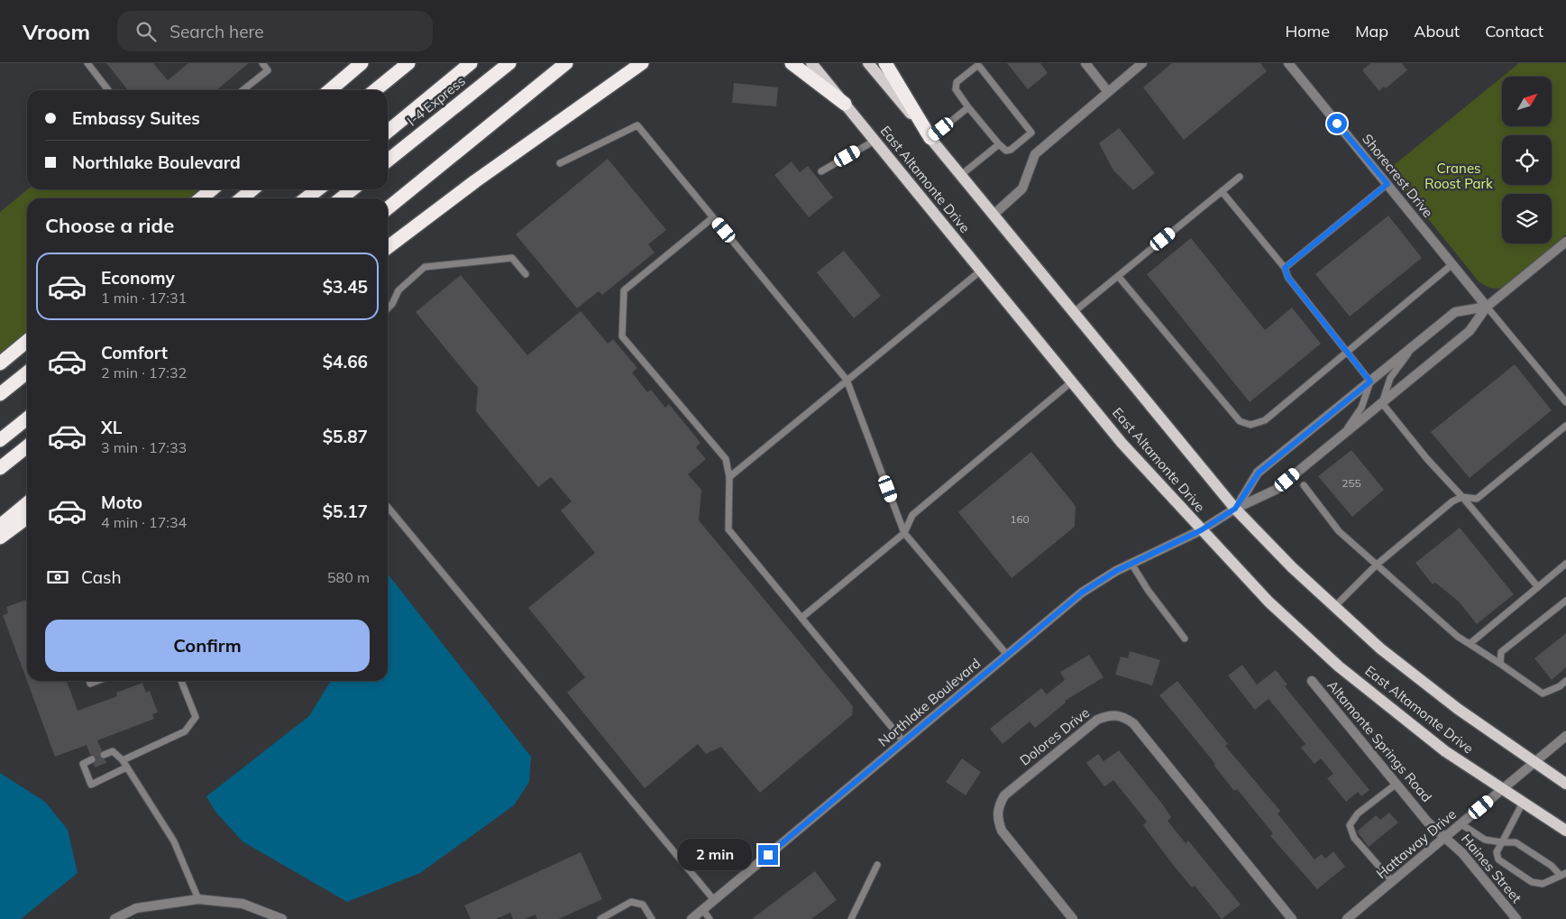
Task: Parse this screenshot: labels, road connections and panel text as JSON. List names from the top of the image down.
{
  "streets": {
    "highway": ["I-4 Express"],
    "main road": ["East Altamonte Drive"],
    "street": [
      "Shorecrest Drive",
      "Northlake Boulevard",
      "Dolores Drive",
      "Altamonte Springs Road",
      "Hattaway Drive",
      "Haines Street"
    ]
  },
  "crossings": [
    ["Shorecrest Drive", "Northlake Boulevard"],
    ["East Altamonte Drive", "Northlake Boulevard"],
    ["East Altamonte Drive", "Hattaway Drive"],
    ["Altamonte Springs Road", "Hattaway Drive"],
    ["Altamonte Springs Road", "Haines Street"],
    ["Hattaway Drive", "Haines Street"]
  ],
  "parks": ["Cranes Roost Park"],
  "house_numbers": ["255", "160"],
  "north": "top right",
  "page": {
    "header": "Vroom",
    "search": "Search here",
    "nav": [
      "Home",
      "Map",
      "About",
      "Contact"
    ],
    "banner": ["Embassy Suites", "Northlake Boulevard"],
    "heading": "Choose a ride",
    "list": [
      {
        "name": "Economy",
        "note": "1 min · 17:31",
        "value": "$3.45"
      },
      {
        "name": "Comfort",
        "note": "2 min · 17:32",
        "value": "$4.66"
      },
      {
        "name": "XL",
        "note": "3 min · 17:33",
        "value": "$5.87"
      },
      {
        "name": "Moto",
        "note": "4 min · 17:34",
        "value": "$5.17"
      }
    ],
    "pay": ["Cash", "580 m"],
    "buttons": "Confirm",
    "bubble": "2 min"
  }
}
